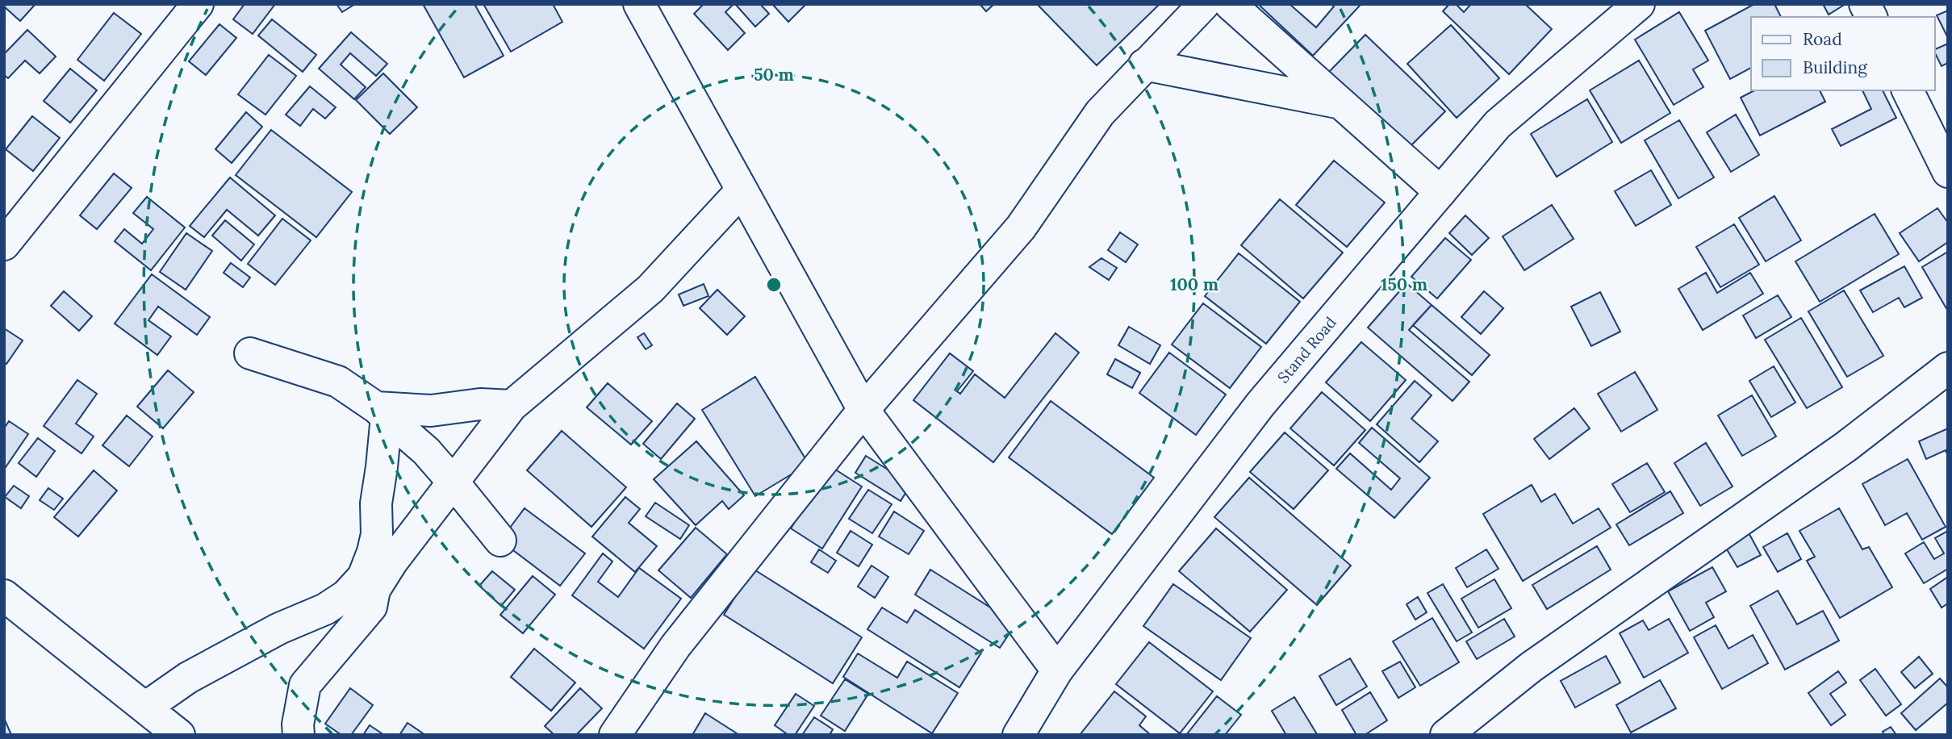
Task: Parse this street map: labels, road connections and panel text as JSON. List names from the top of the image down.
{
  "streets": {
    "street": ["Stand Road"]
  },
  "legend": ["Road", "Building"],
  "rings": ["50 m", "100 m", "150 m"]
}
